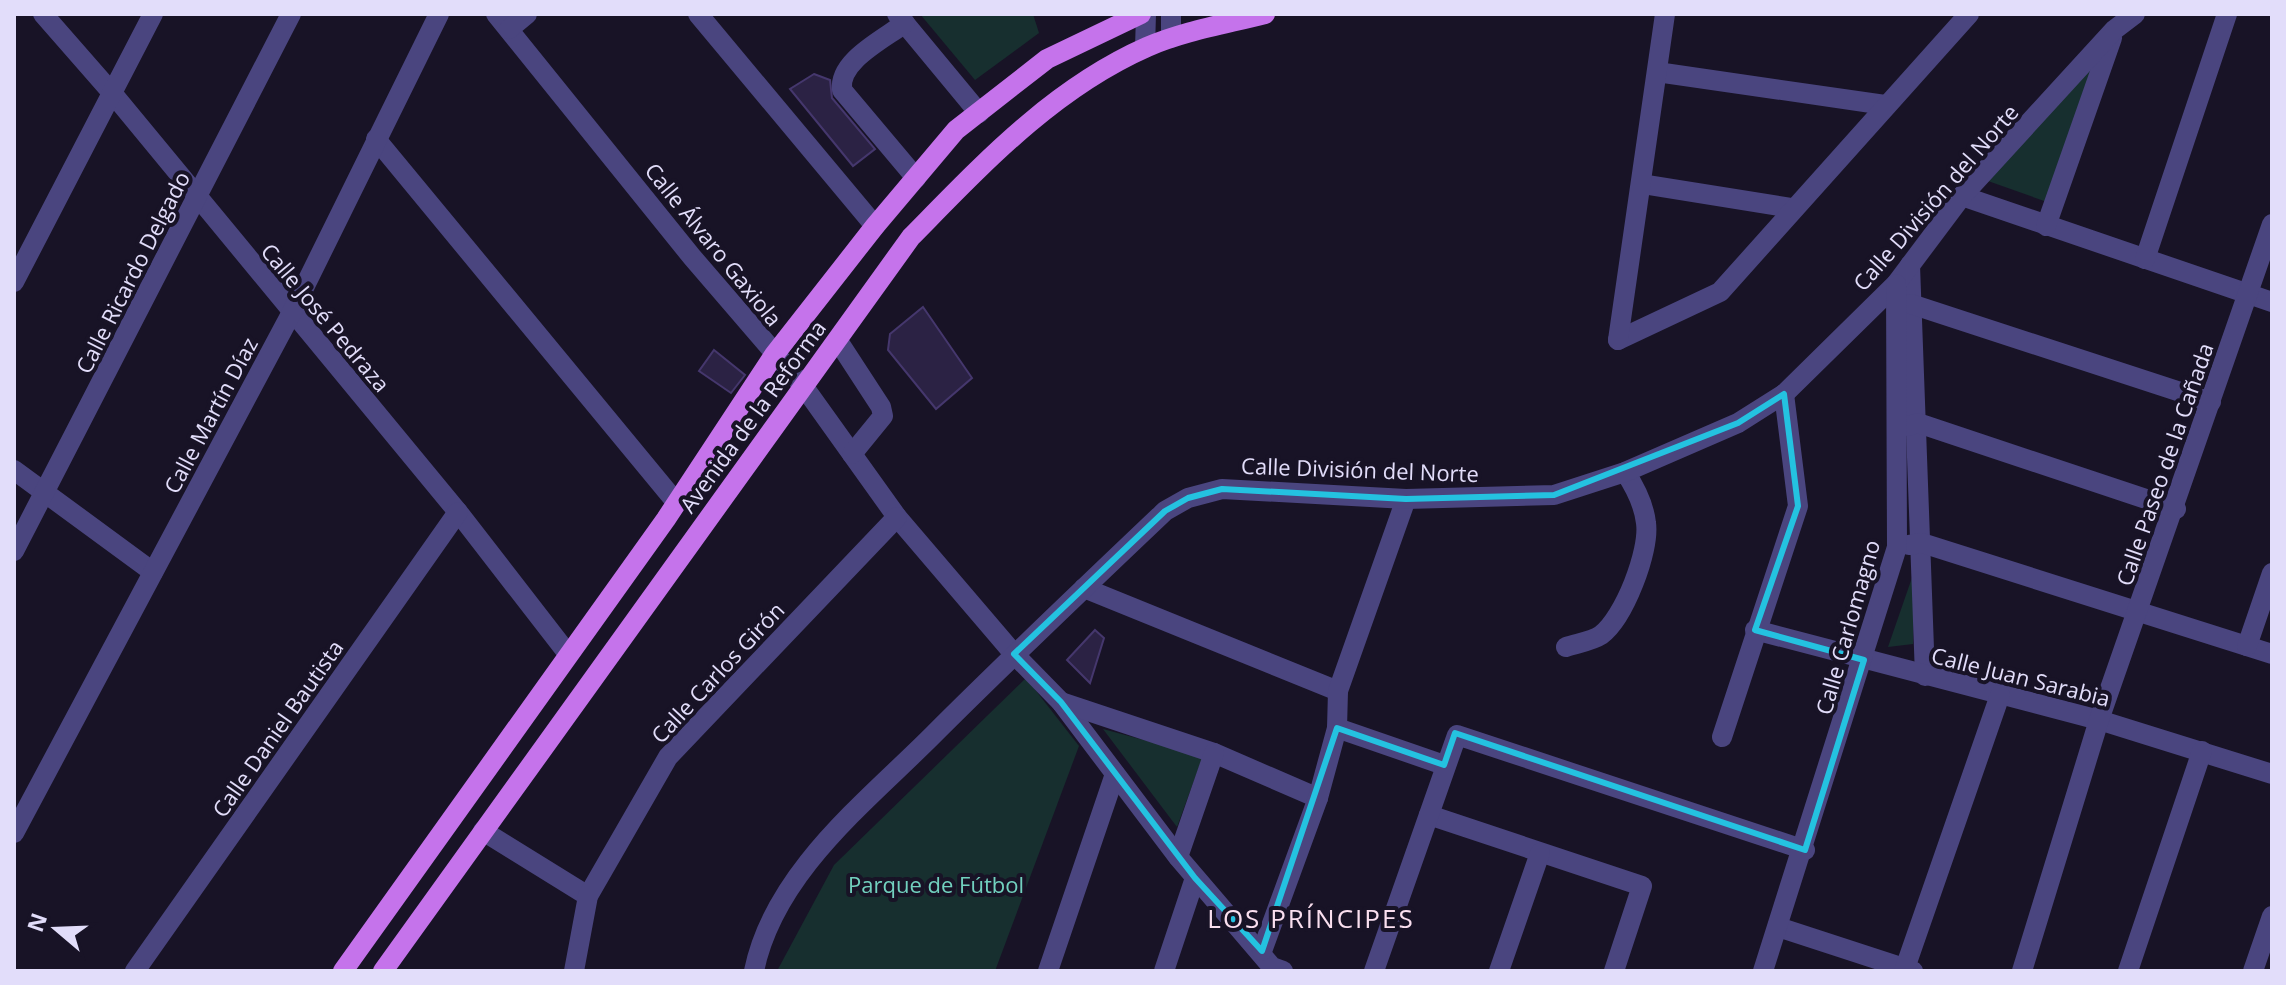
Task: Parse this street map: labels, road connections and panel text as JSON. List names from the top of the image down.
{
  "streets": {
    "main road": ["Avenida de la Reforma"],
    "street": [
      "Calle División del Norte",
      "Calle Álvaro Gaxiola",
      "Calle Ricardo Delgado",
      "Calle José Pedraza",
      "Calle Martín Díaz",
      "Calle Paseo de la Cañada",
      "Calle Carlomagno",
      "Calle Carlos Girón",
      "Calle Juan Sarabia",
      "Calle Daniel Bautista"
    ]
  },
  "crossings": [
    ["Calle División del Norte", "Calle Álvaro Gaxiola"],
    ["Calle División del Norte", "Calle Carlomagno"],
    ["Calle Álvaro Gaxiola", "Avenida de la Reforma"],
    ["Calle Álvaro Gaxiola", "Calle Carlos Girón"],
    ["Calle Ricardo Delgado", "Calle José Pedraza"],
    ["Calle José Pedraza", "Calle Martín Díaz"],
    ["Calle José Pedraza", "Avenida de la Reforma"],
    ["Calle José Pedraza", "Calle Daniel Bautista"],
    ["Calle Paseo de la Cañada", "Calle Juan Sarabia"],
    ["Calle Carlomagno", "Calle Juan Sarabia"]
  ],
  "districts": ["LOS PRÍNCIPES"],
  "parks": ["Parque de Fútbol"],
  "north": "left"
}
